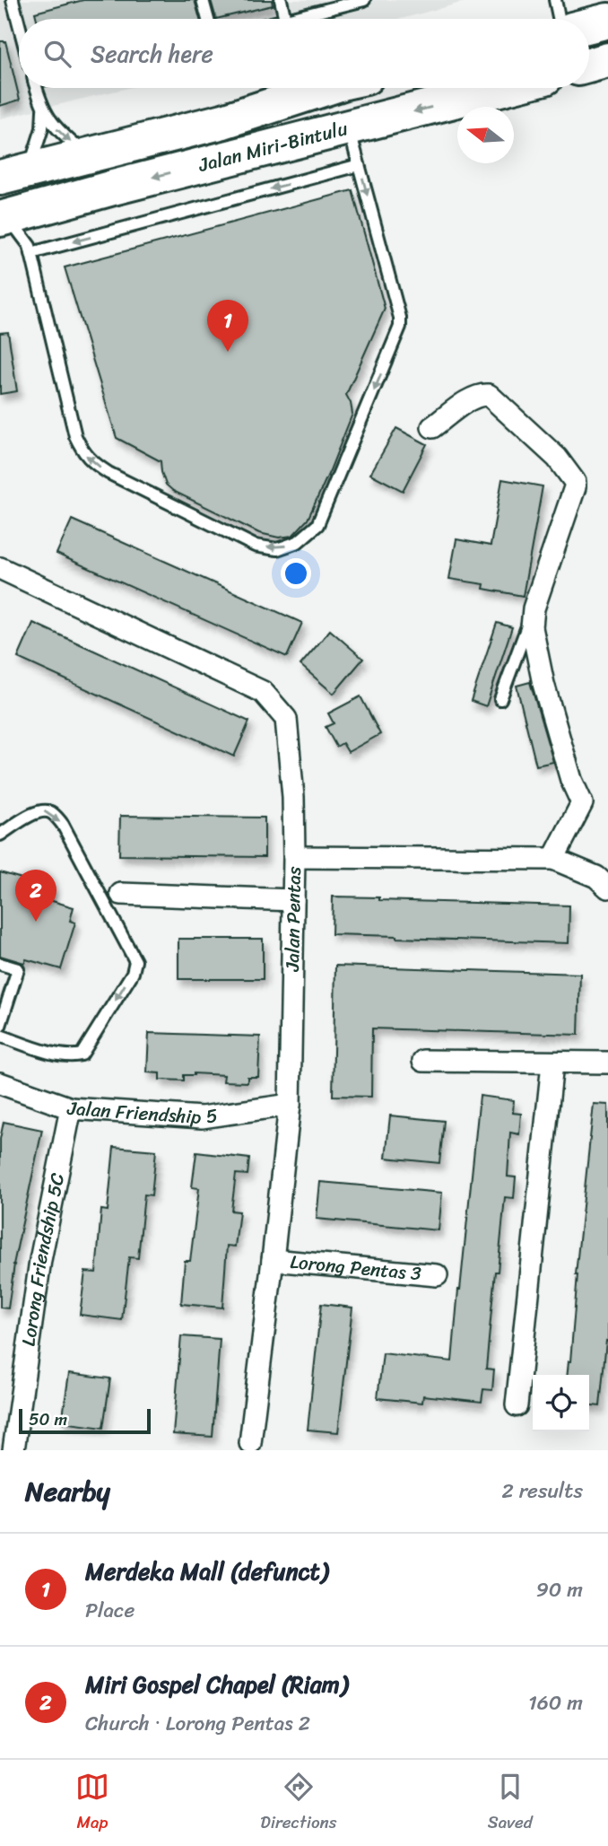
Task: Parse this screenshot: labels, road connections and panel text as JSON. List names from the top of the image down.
{
  "streets": {
    "highway": ["Jalan Miri-Bintulu"],
    "street": [
      "Jalan Pentas",
      "Jalan Friendship 5",
      "Lorong Friendship 5C",
      "Lorong Pentas 3"
    ]
  },
  "crossings": [
    ["Jalan Pentas", "Jalan Friendship 5"],
    ["Jalan Pentas", "Lorong Pentas 3"],
    ["Jalan Friendship 5", "Lorong Friendship 5C"]
  ],
  "scale_bar": "50 m",
  "north": "left",
  "page": {
    "search": "Search here",
    "pins": ["1", "2"],
    "scale": "50 m",
    "heading": ["Nearby", "2 results"],
    "list": [
      {
        "mark": "1",
        "name": "Merdeka Mall (defunct)",
        "note": "Place",
        "value": "90 m"
      },
      {
        "mark": "2",
        "name": "Miri Gospel Chapel (Riam)",
        "note": "Church · Lorong Pentas 2",
        "value": "160 m"
      }
    ],
    "nav": ["Map", "Directions", "Saved"]
  }
}
